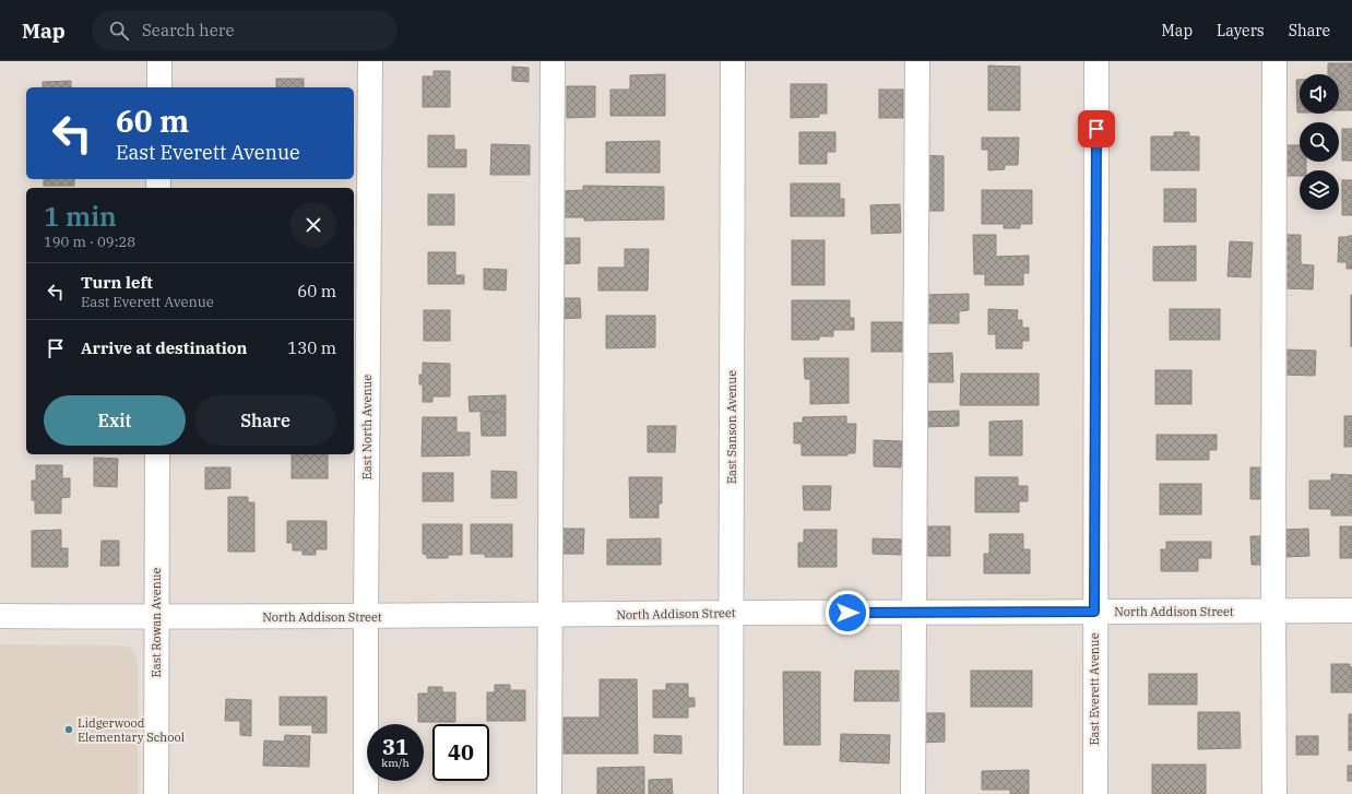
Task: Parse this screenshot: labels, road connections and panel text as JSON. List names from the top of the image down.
{
  "streets": {
    "street": [
      "East North Avenue",
      "East Sanson Avenue",
      "North Addison Street",
      "East Rowan Avenue",
      "East Everett Avenue"
    ]
  },
  "crossings": [
    ["East North Avenue", "North Addison Street"],
    ["East Sanson Avenue", "North Addison Street"],
    ["North Addison Street", "East Rowan Avenue"],
    ["North Addison Street", "East Everett Avenue"]
  ],
  "places": ["Lidgerwood Elementary School"],
  "page": {
    "header": "Map",
    "search": "Search here",
    "nav": ["Map", "Layers", "Share"],
    "turn": ["60 m", "East Everett Avenue"],
    "heading": ["1 min", "190 m · 09:28"],
    "list": [
      {
        "name": "Turn left",
        "note": "East Everett Avenue",
        "value": "60 m"
      },
      {
        "name": "Arrive at destination",
        "value": "130 m"
      }
    ],
    "buttons": ["Exit", "Share"],
    "speed": "31 km/h",
    "limit": "40"
  }
}
